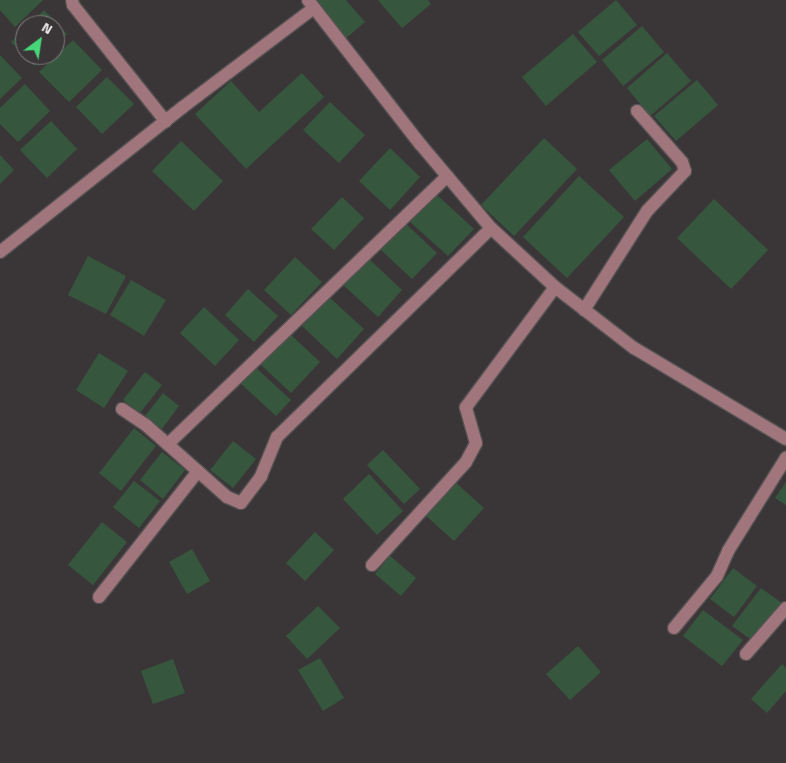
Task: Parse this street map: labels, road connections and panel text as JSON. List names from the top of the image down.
{
  "north": "top right"
}
